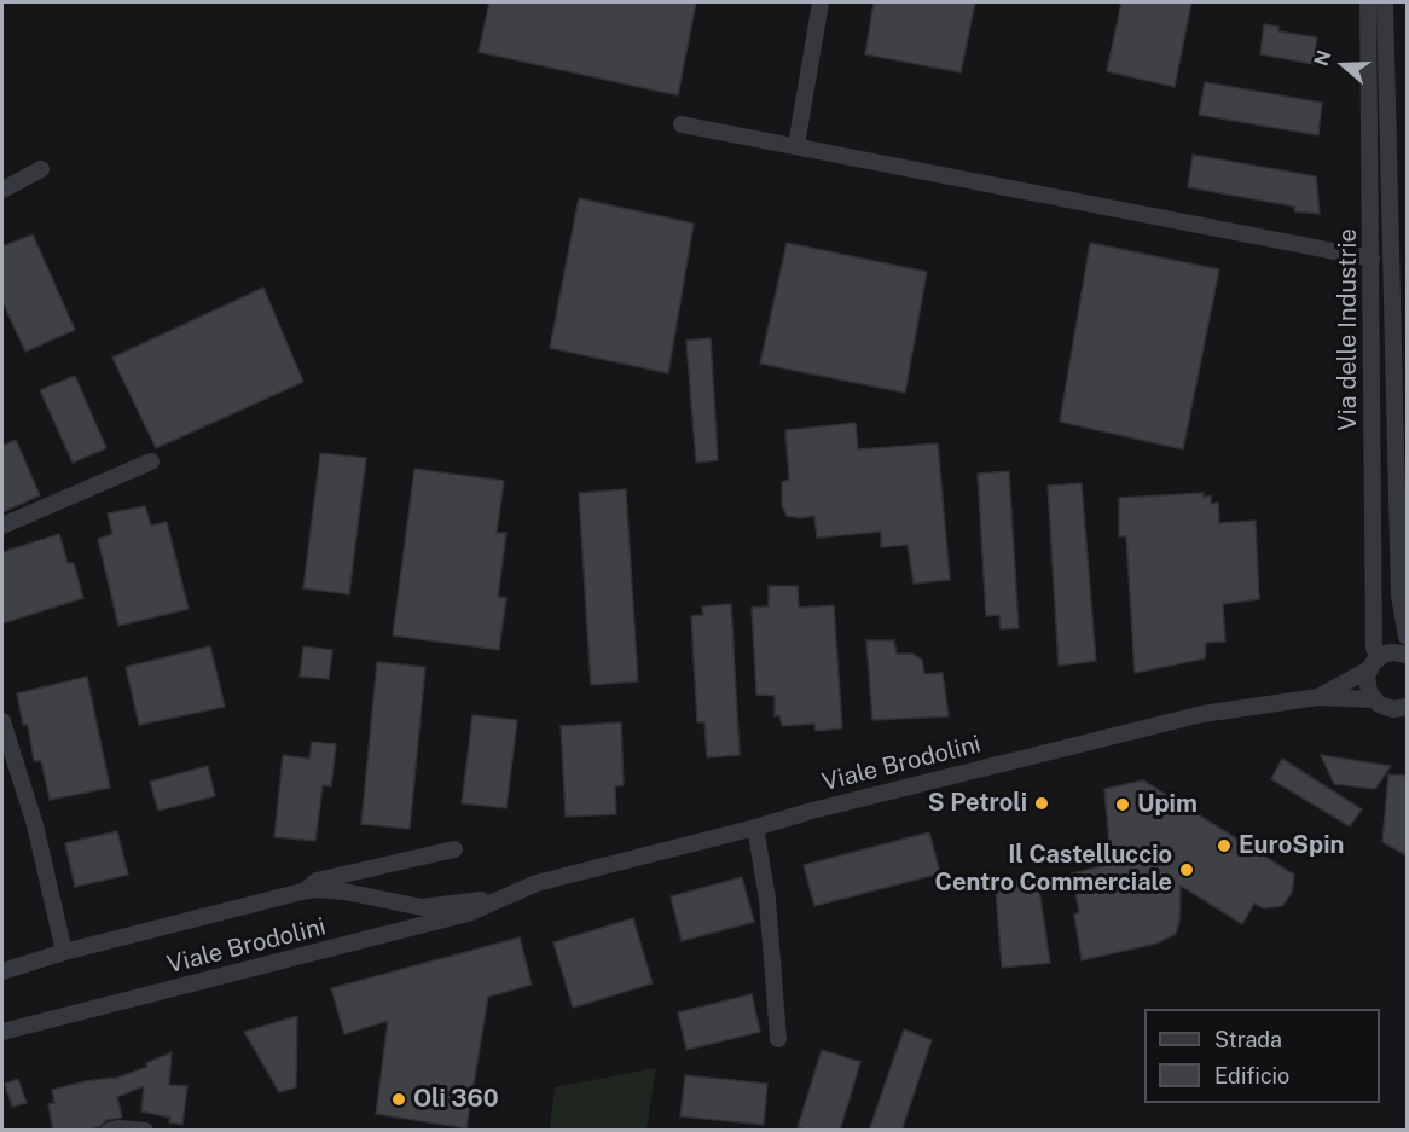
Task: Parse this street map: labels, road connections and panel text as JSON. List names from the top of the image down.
{
  "streets": {
    "street": ["Via delle Industrie", "Viale Brodolini"]
  },
  "crossings": [
    ["Via delle Industrie", "Viale Brodolini"]
  ],
  "places": [
    "S Petroli",
    "Upim",
    "EuroSpin",
    "Il Castelluccio Centro Commerciale",
    "Oli 360"
  ],
  "legend": ["Strada", "Edificio"],
  "north": "left"
}
